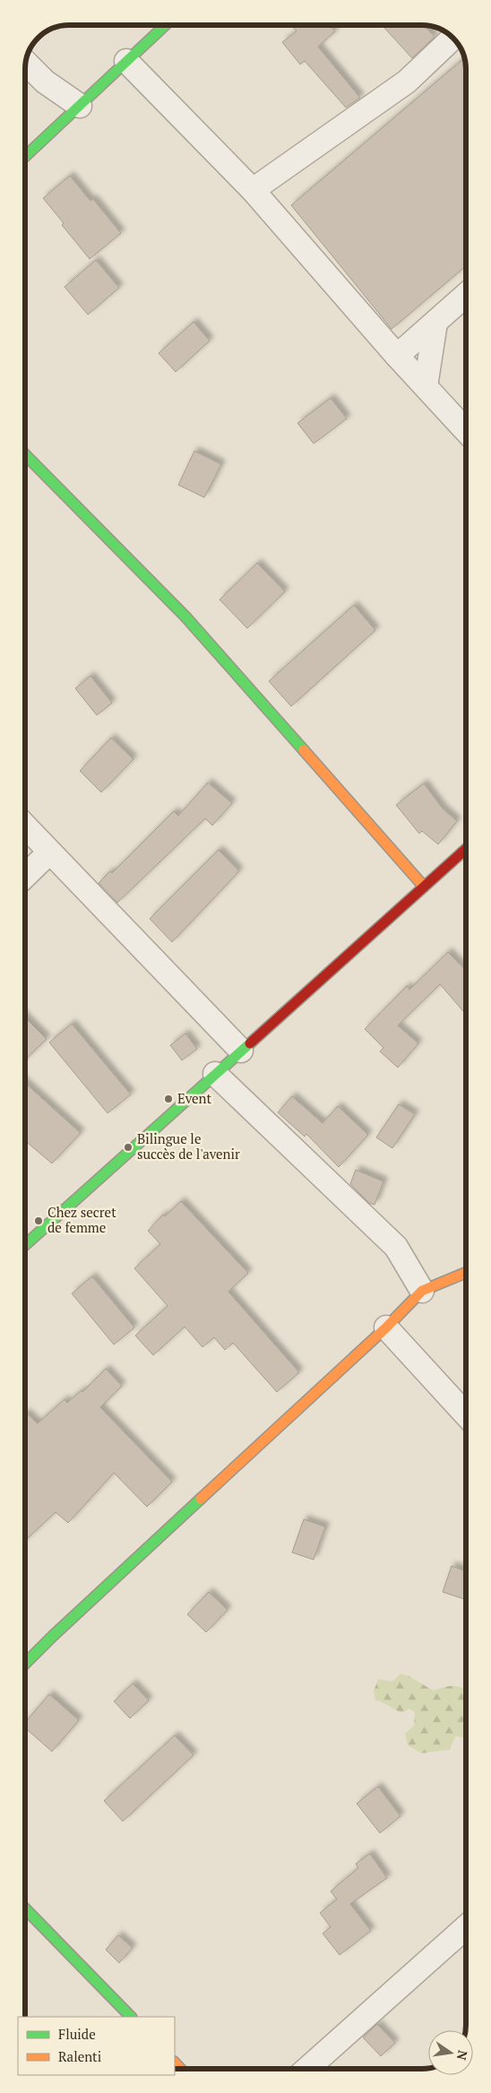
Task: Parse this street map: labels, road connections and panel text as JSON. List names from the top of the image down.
{
  "places": ["Event", "Bilingue le succès de l'avenir", "Chez secret de femme"],
  "legend": ["Fluide", "Ralenti"],
  "north": "right"
}
